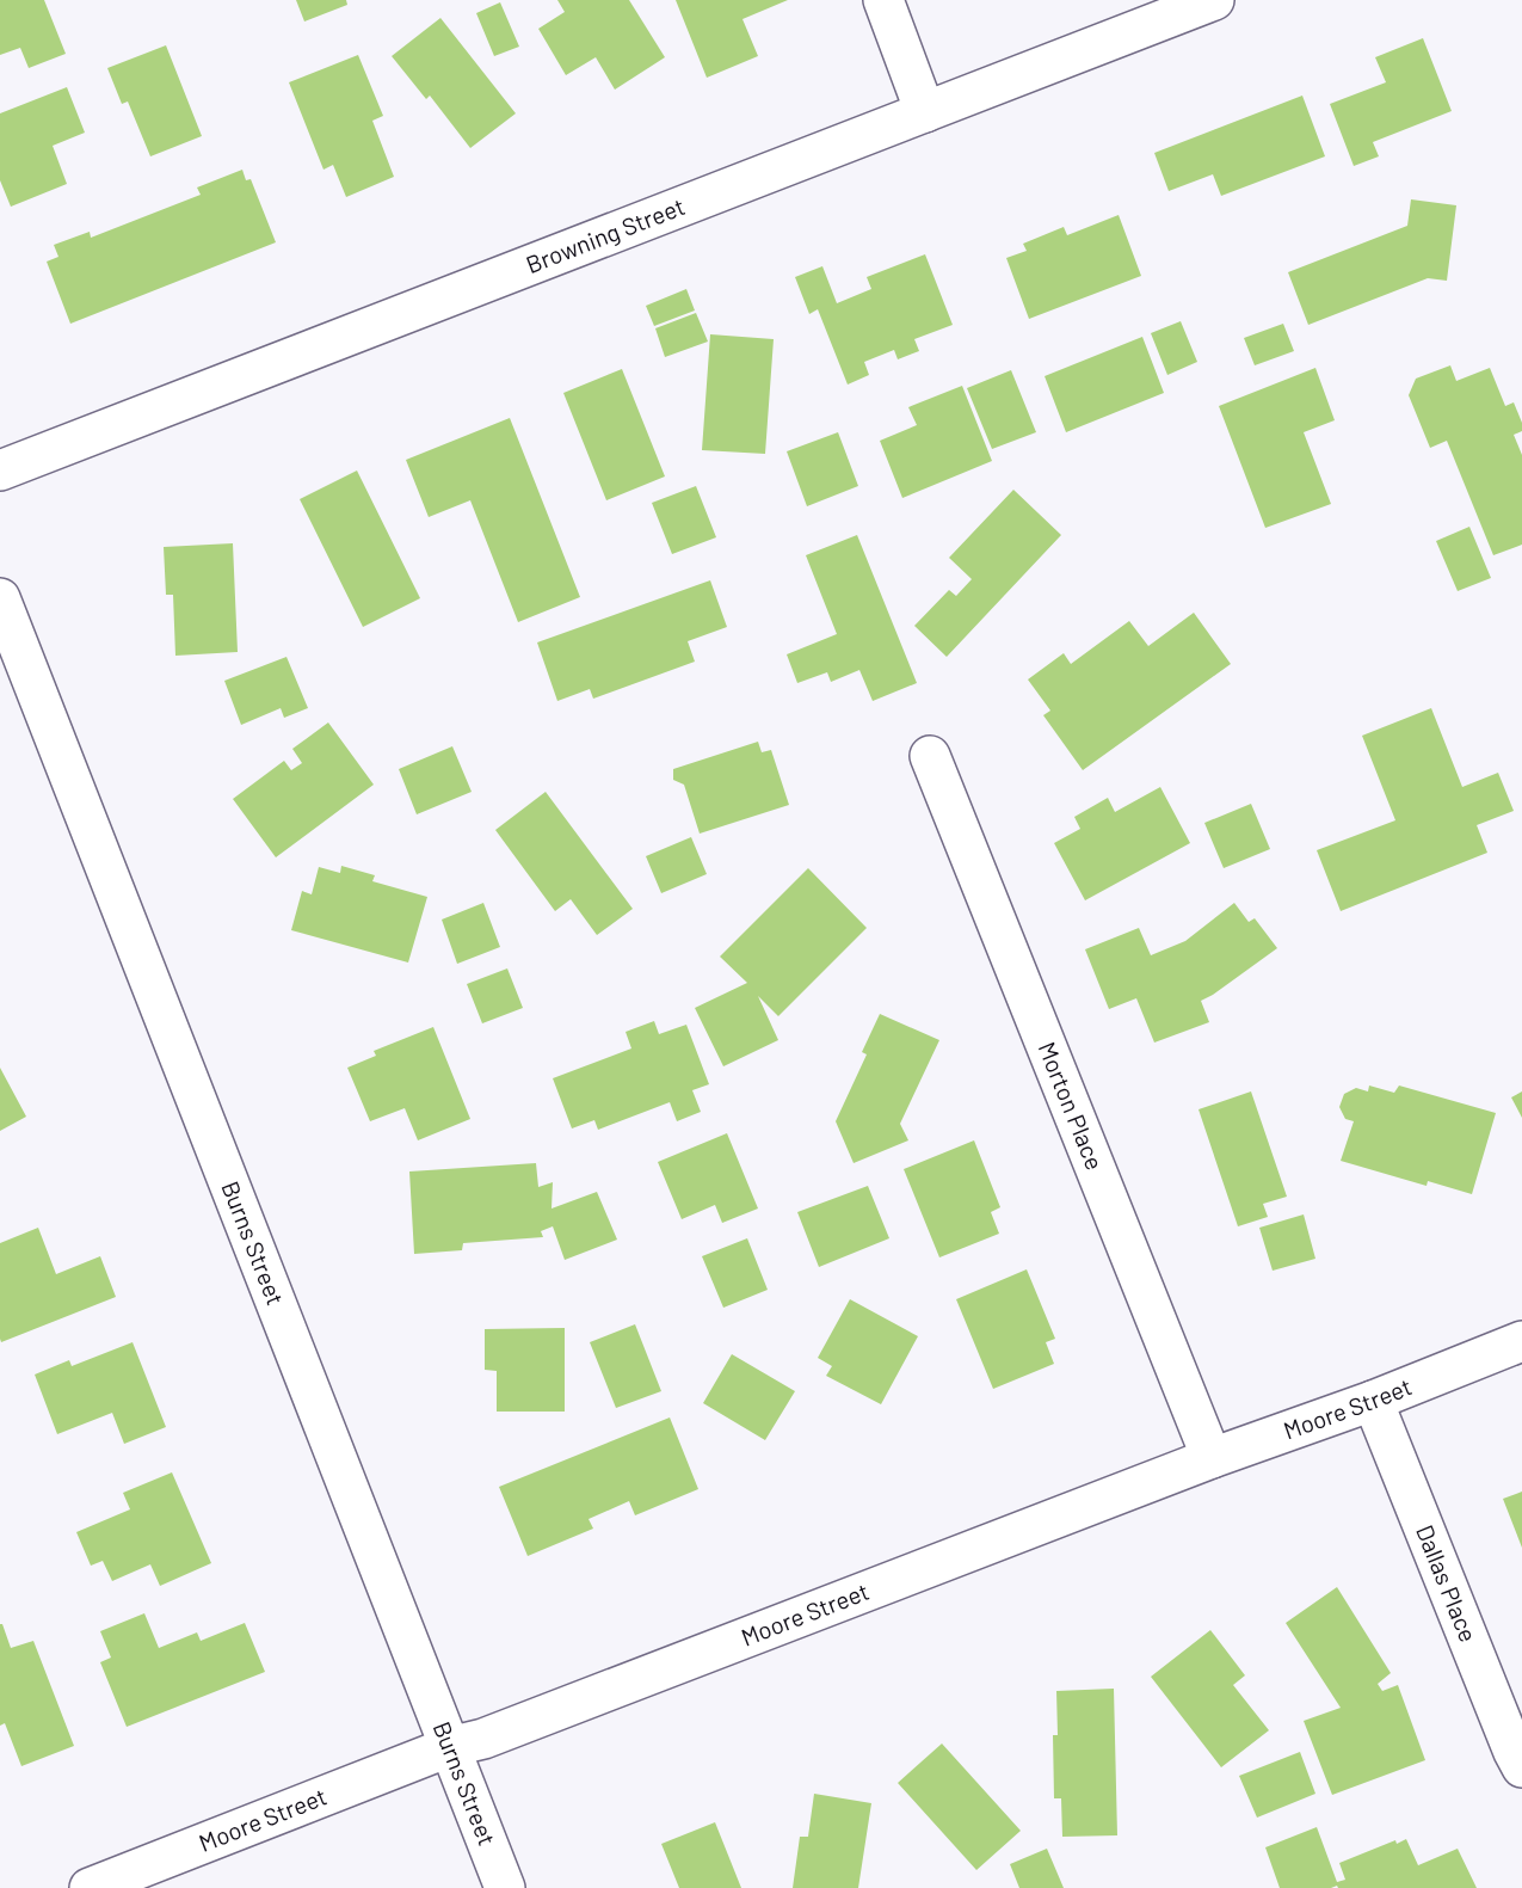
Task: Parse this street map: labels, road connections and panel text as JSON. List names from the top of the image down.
{
  "streets": {
    "street": [
      "Browning Street",
      "Morton Place",
      "Burns Street",
      "Moore Street",
      "Dallas Place"
    ]
  },
  "crossings": [
    ["Morton Place", "Moore Street"],
    ["Burns Street", "Moore Street"],
    ["Moore Street", "Dallas Place"]
  ]
}
